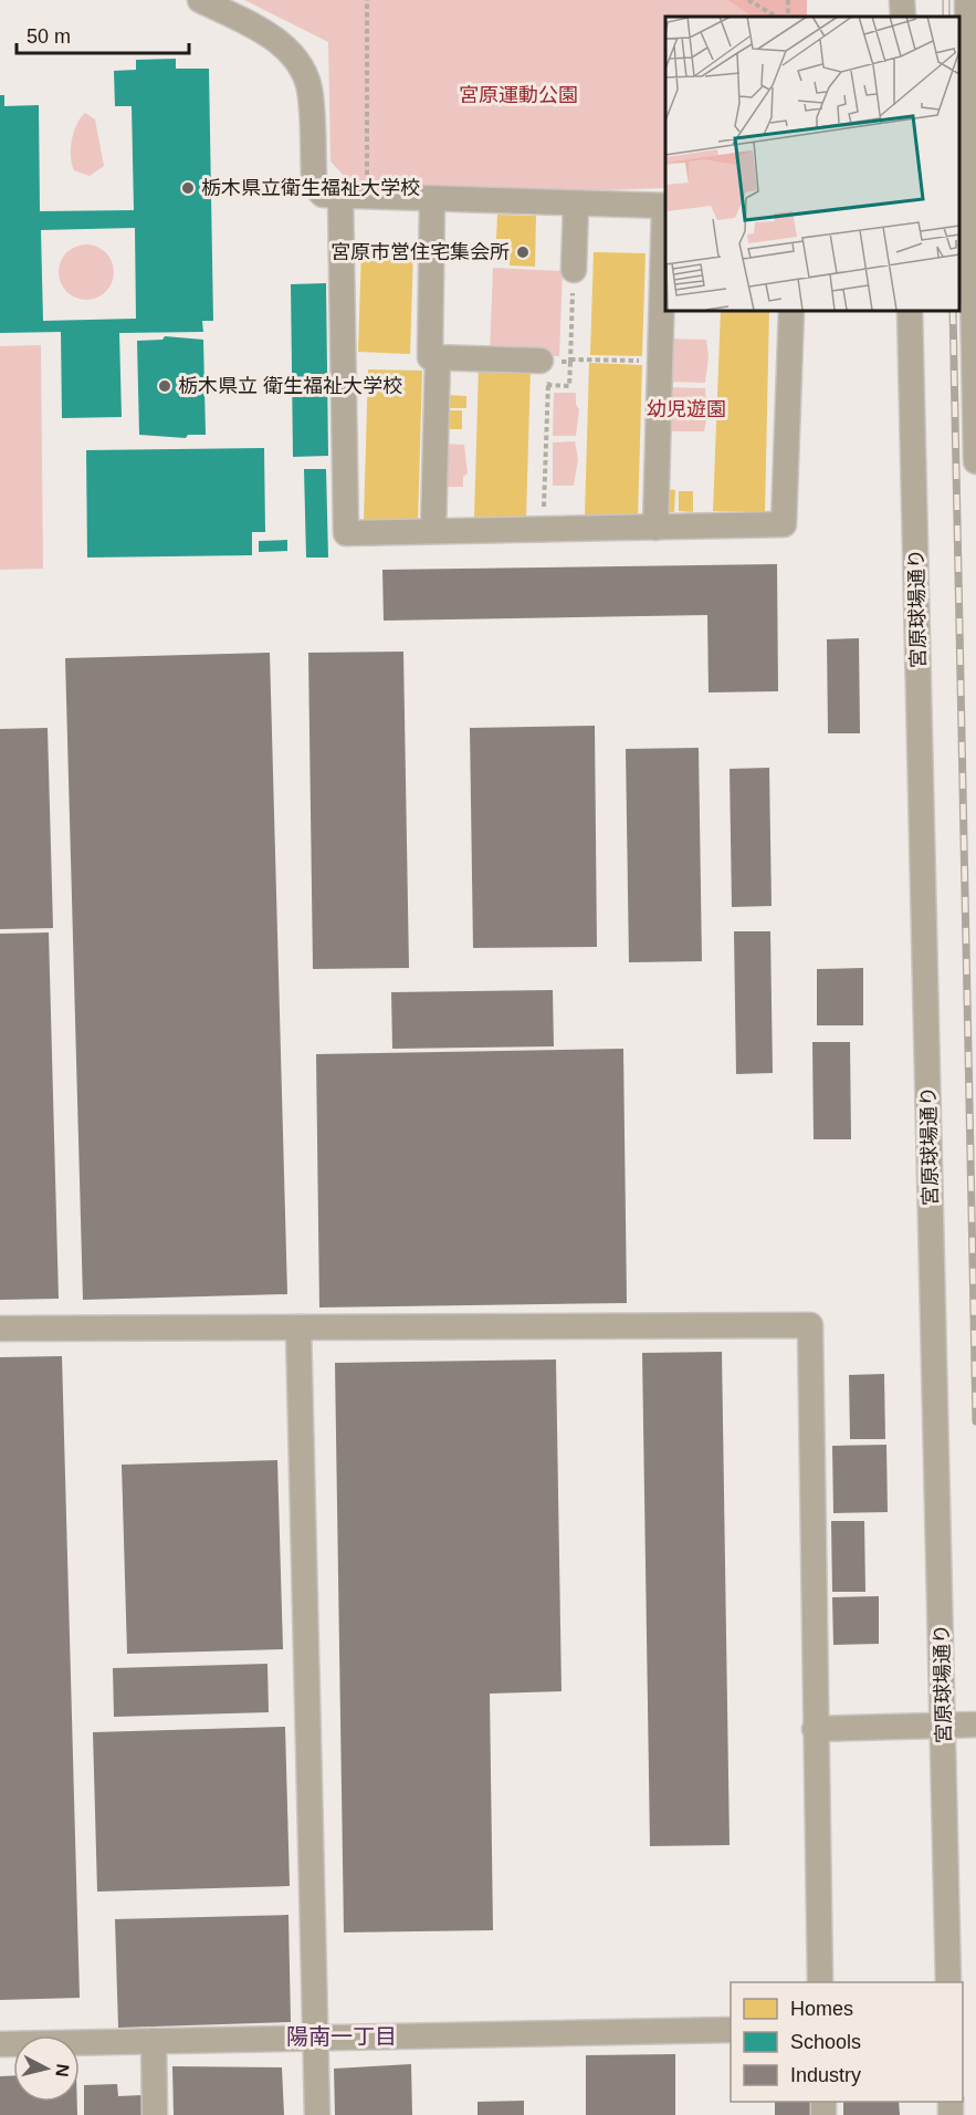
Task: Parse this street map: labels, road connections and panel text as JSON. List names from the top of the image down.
{
  "streets": {
    "street": ["宮原球場通り"]
  },
  "districts": ["陽南一丁目"],
  "parks": ["宮原運動公園", "幼児遊園"],
  "places": ["栃木県立衛生福祉大学校", "宮原市営住宅集会所", "栃木県立 衛生福祉大学校"],
  "legend": ["Homes", "Schools", "Industry"],
  "scale_bar": "50 m",
  "north": "right"
}
